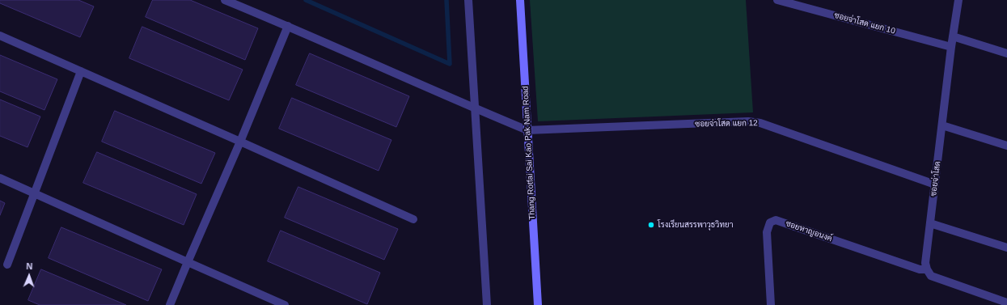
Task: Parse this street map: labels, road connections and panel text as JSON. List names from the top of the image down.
{
  "streets": {
    "main road": ["Thang Rotfai Sai Kao Pak Nam Road"],
    "street": [
      "ซอยจ่าโสด แยก 10",
      "ซอยจ่าโสด แยก 12",
      "ซอยจ่าโสด",
      "ซอยหาญอนงค์"
    ]
  },
  "crossings": [
    ["ซอยจ่าโสด แยก 10", "ซอยจ่าโสด"],
    ["ซอยจ่าโสด แยก 12", "Thang Rotfai Sai Kao Pak Nam Road"],
    ["ซอยจ่าโสด แยก 12", "ซอยจ่าโสด"],
    ["ซอยจ่าโสด", "ซอยหาญอนงค์"]
  ],
  "places": ["โรงเรียนสรรพาวุธวิทยา"],
  "north": "top"
}
